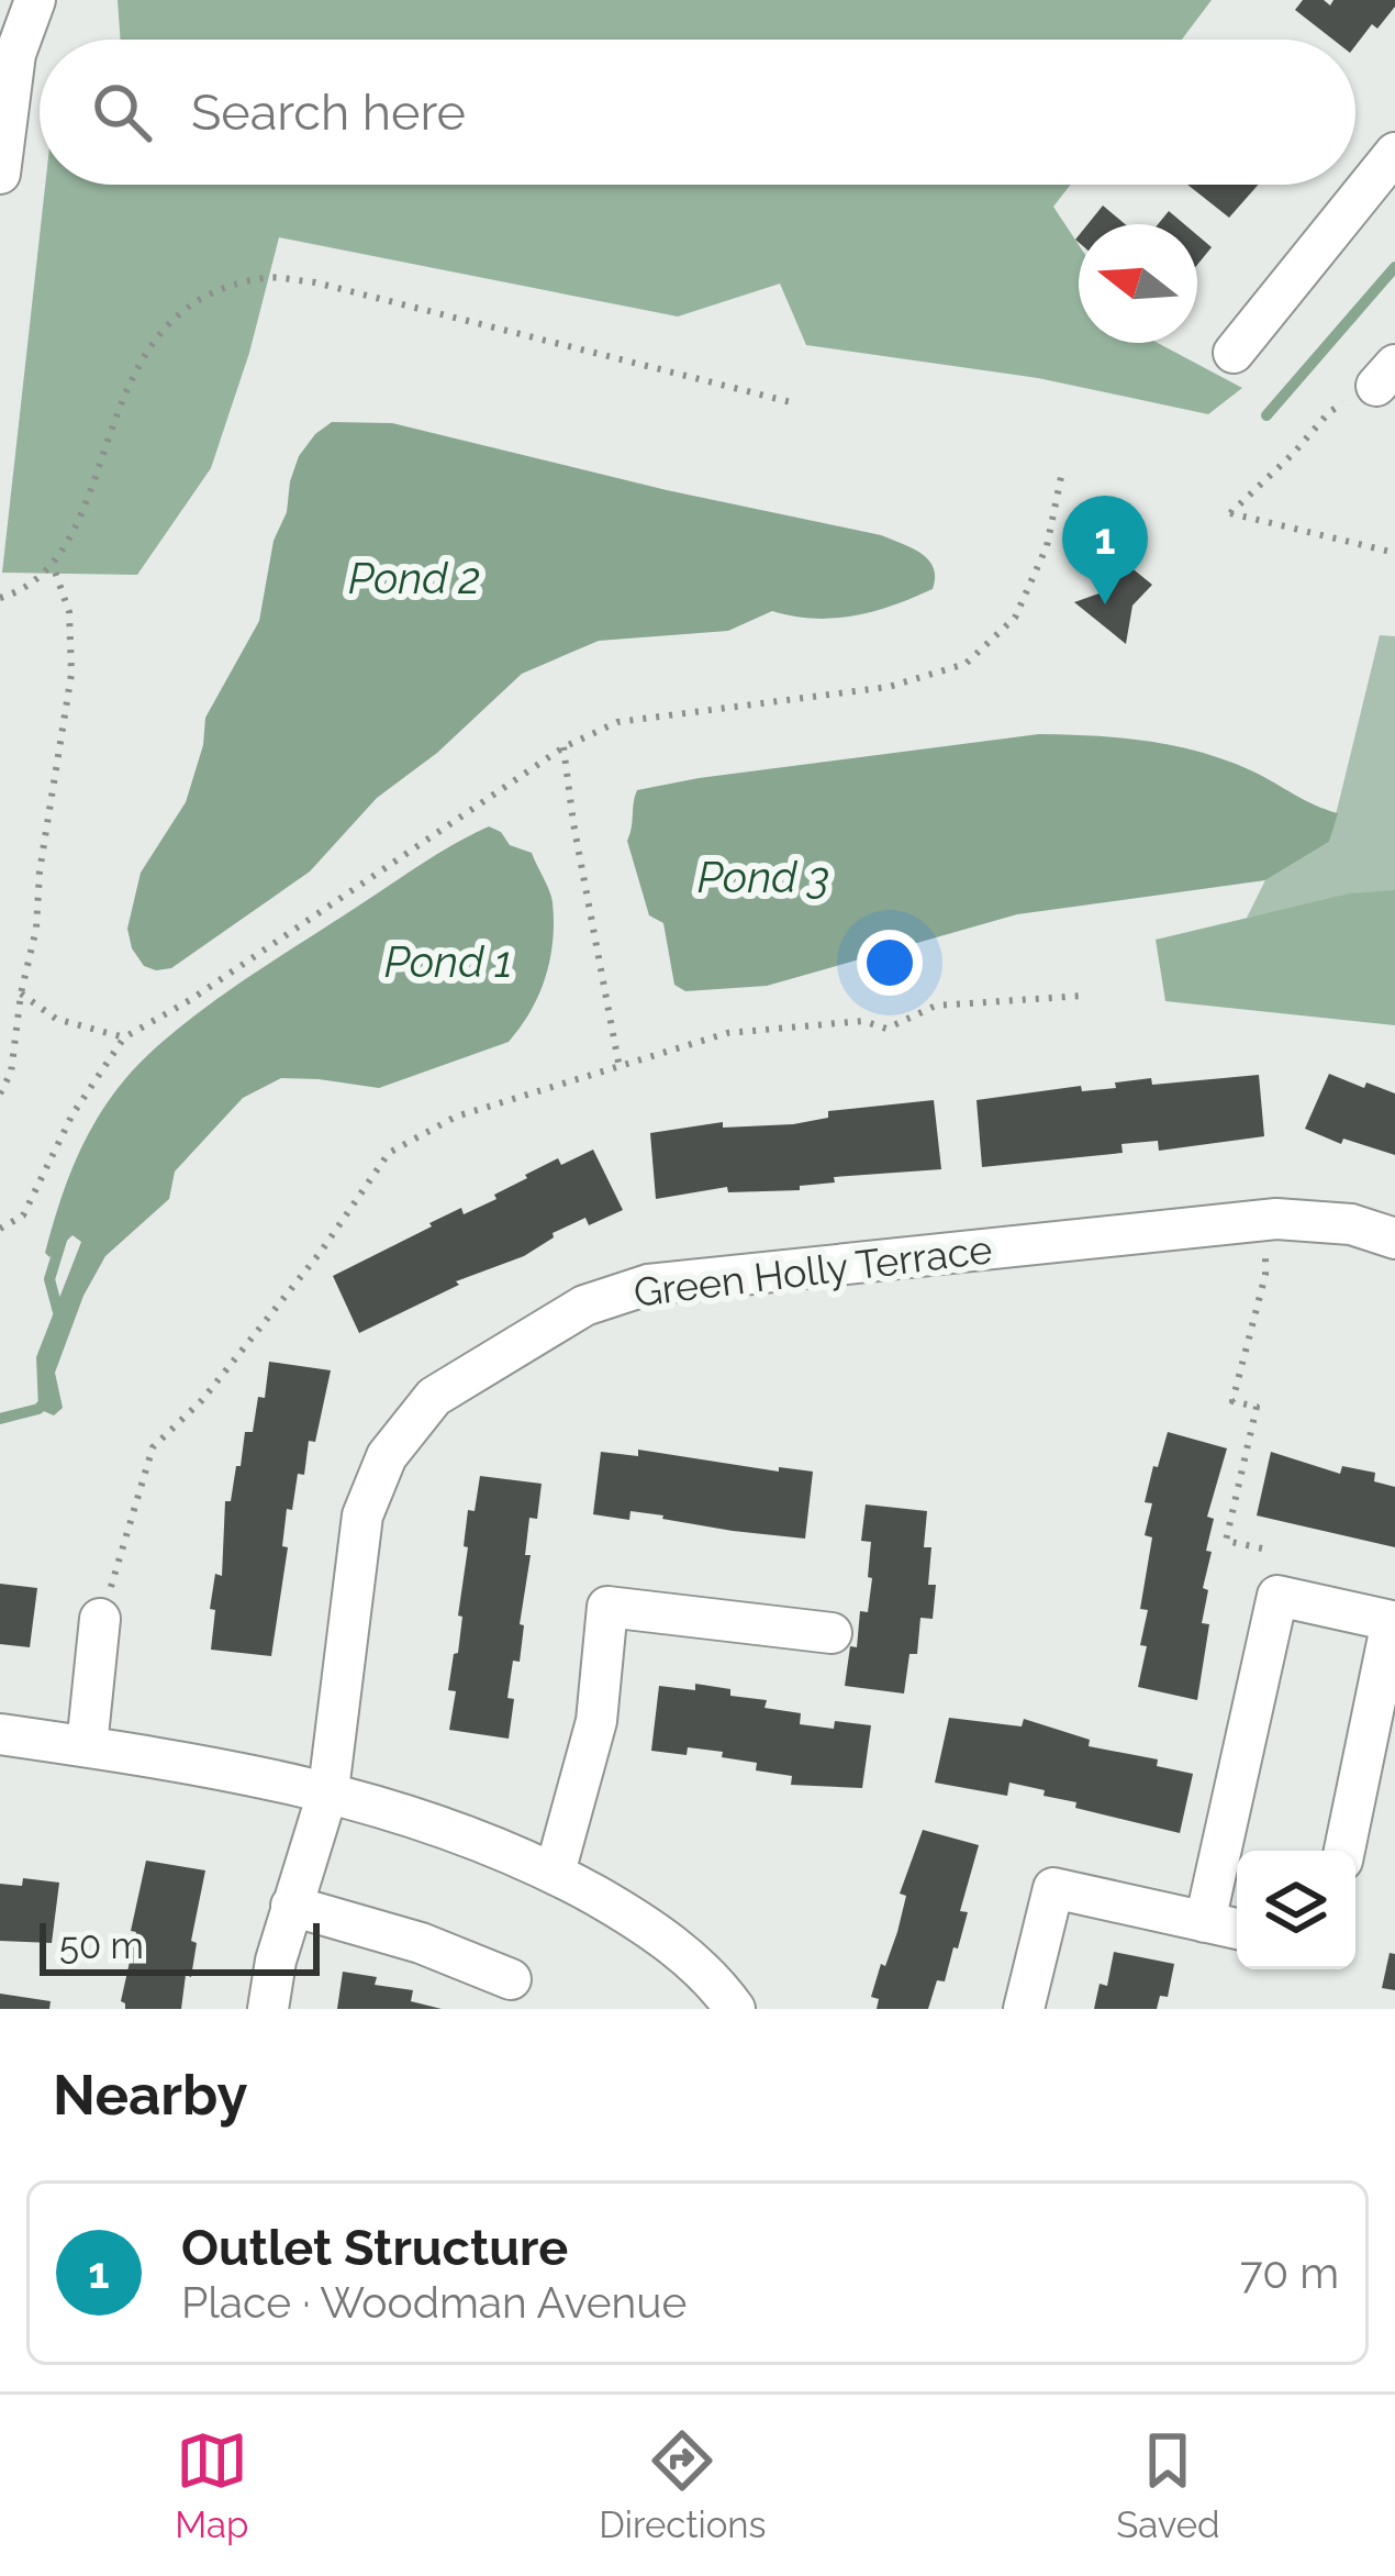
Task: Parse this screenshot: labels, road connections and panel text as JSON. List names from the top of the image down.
{
  "streets": {
    "street": ["Green Holly Terrace"]
  },
  "water": ["Pond 2", "Pond 3", "Pond 1"],
  "scale_bar": "50 m",
  "north": "left",
  "page": {
    "search": "Search here",
    "pins": "1",
    "scale": "50 m",
    "heading": "Nearby",
    "list": [
      {
        "mark": "1",
        "name": "Outlet Structure",
        "note": "Place · Woodman Avenue",
        "value": "70 m"
      }
    ],
    "nav": ["Map", "Directions", "Saved"]
  }
}
